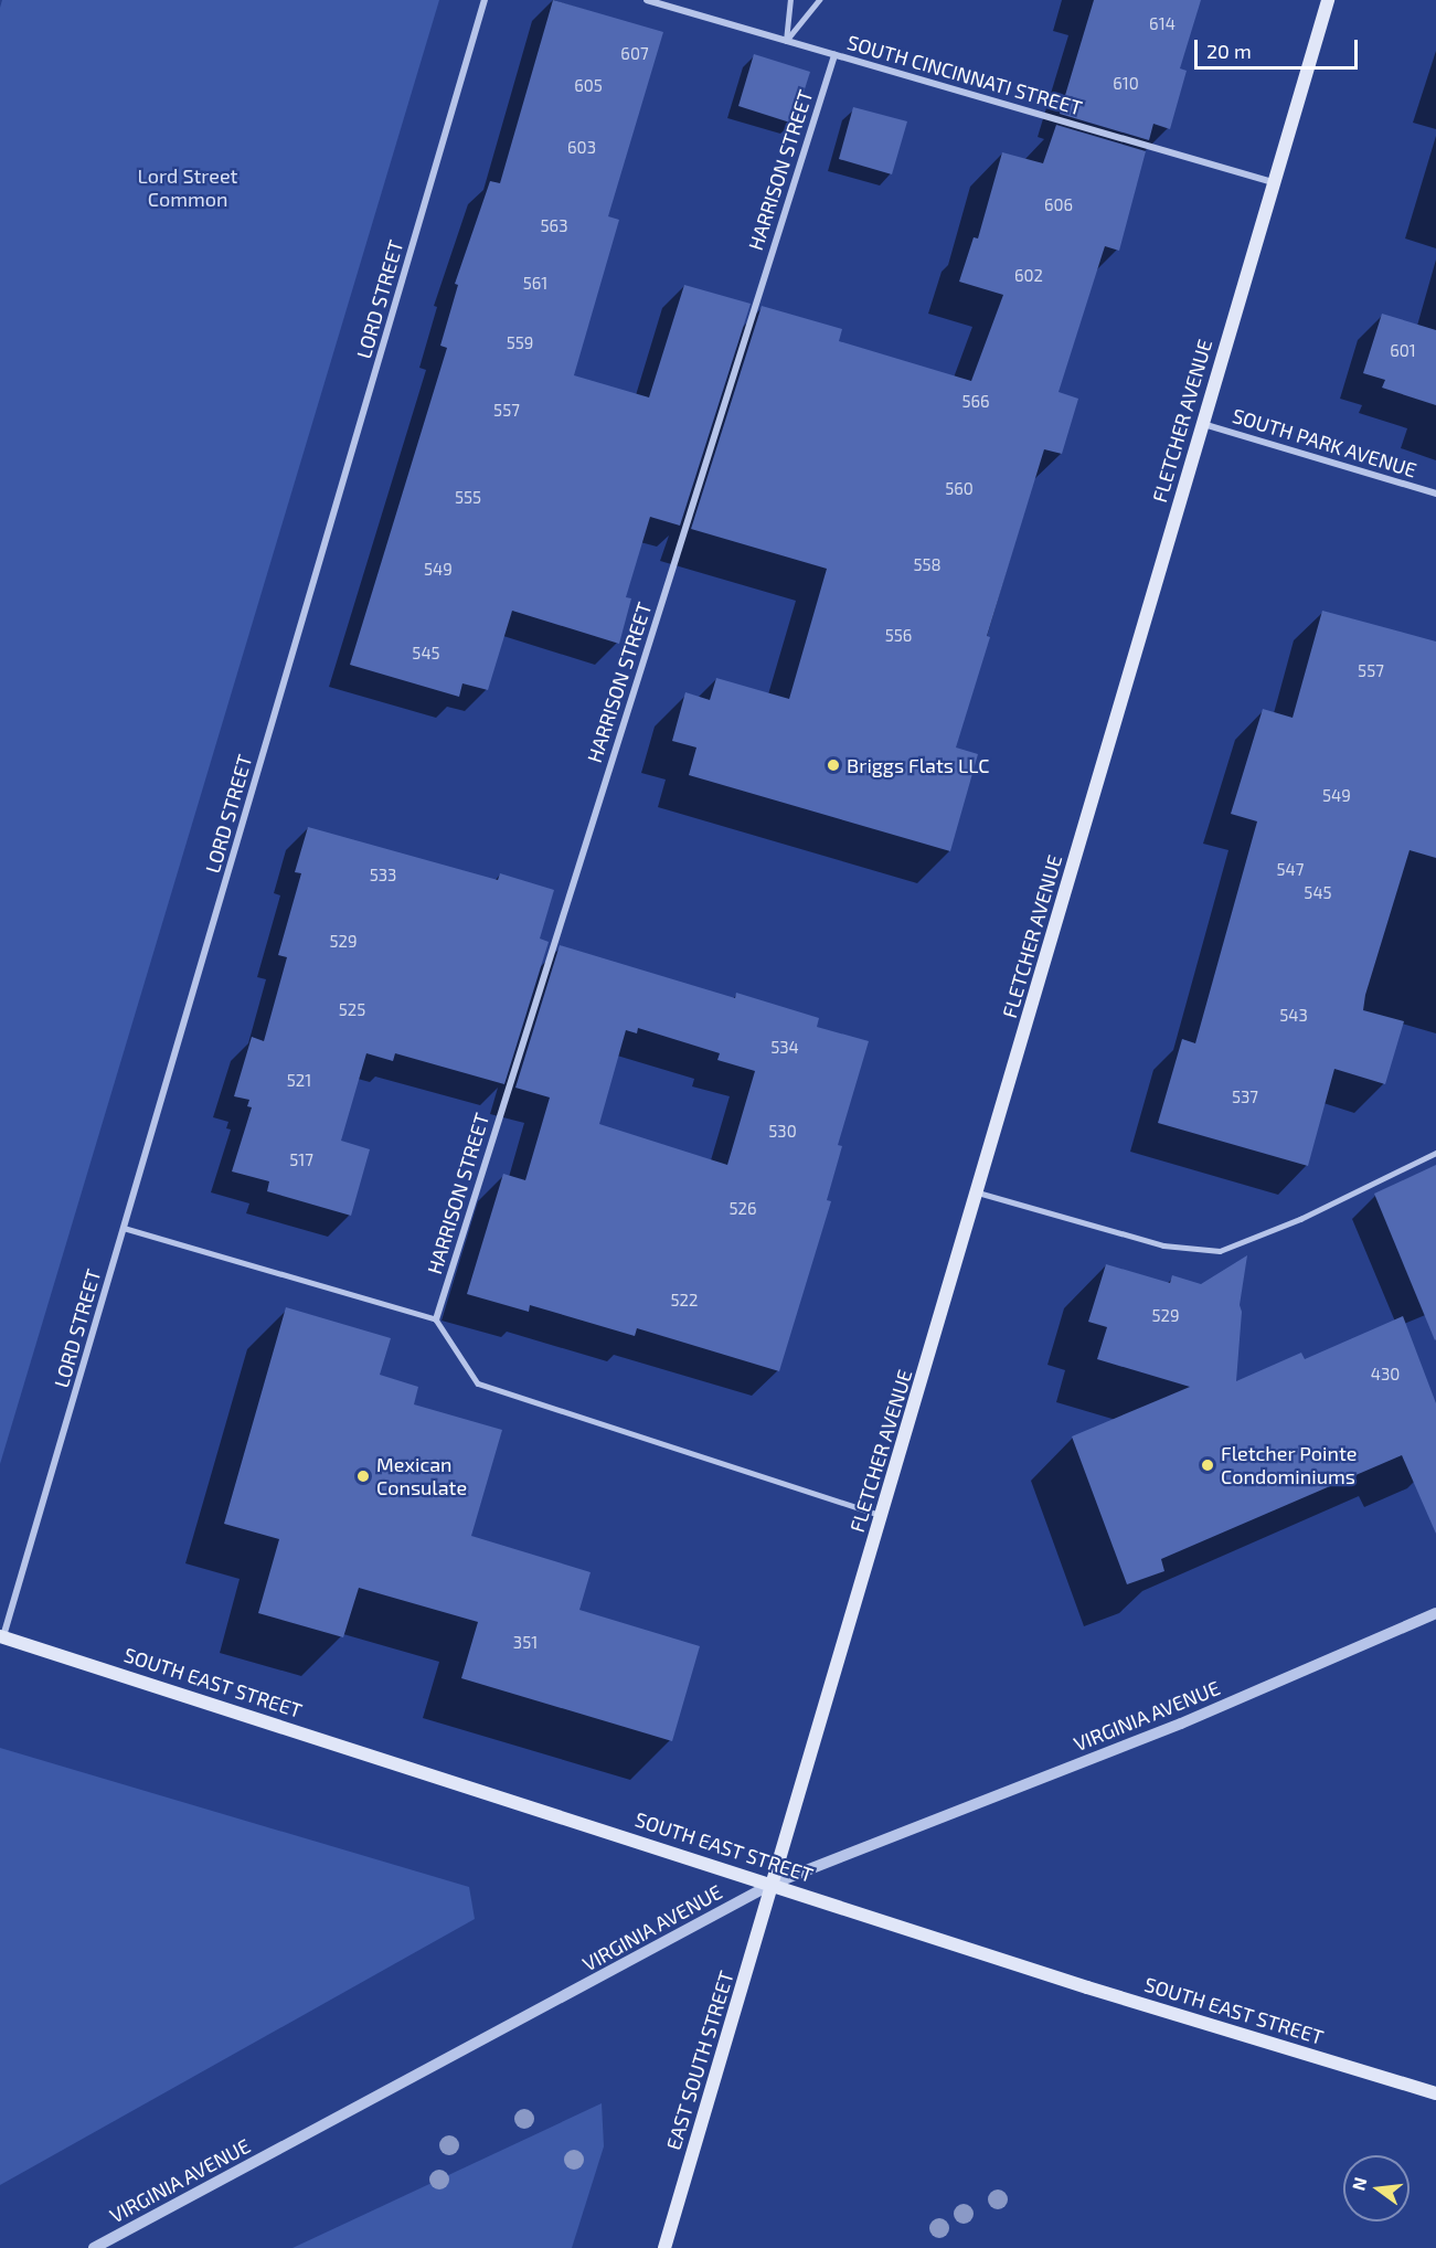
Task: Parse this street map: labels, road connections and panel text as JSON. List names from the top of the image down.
{
  "streets": {
    "main road": ["FLETCHER AVENUE", "SOUTH EAST STREET", "EAST SOUTH STREET"],
    "street": [
      "SOUTH CINCINNATI STREET",
      "HARRISON STREET",
      "LORD STREET",
      "SOUTH PARK AVENUE",
      "VIRGINIA AVENUE"
    ]
  },
  "crossings": [
    ["SOUTH CINCINNATI STREET", "HARRISON STREET"],
    ["SOUTH CINCINNATI STREET", "FLETCHER AVENUE"],
    ["LORD STREET", "SOUTH EAST STREET"],
    ["FLETCHER AVENUE", "SOUTH PARK AVENUE"],
    ["FLETCHER AVENUE", "SOUTH EAST STREET"],
    ["FLETCHER AVENUE", "VIRGINIA AVENUE"],
    ["FLETCHER AVENUE", "EAST SOUTH STREET"],
    ["SOUTH EAST STREET", "VIRGINIA AVENUE"],
    ["SOUTH EAST STREET", "EAST SOUTH STREET"],
    ["VIRGINIA AVENUE", "EAST SOUTH STREET"]
  ],
  "parks": ["Lord Street Common"],
  "places": ["Briggs Flats LLC", "Fletcher Pointe Condominiums", "Mexican Consulate"],
  "house_numbers": [
    "614",
    "607",
    "610",
    "605",
    "603",
    "606",
    "563",
    "602",
    "561",
    "559",
    "601",
    "566",
    "557",
    "560",
    "555",
    "558",
    "549",
    "556",
    "545",
    "557",
    "549",
    "547",
    "533",
    "545",
    "529",
    "525",
    "543",
    "534",
    "521",
    "537",
    "530",
    "517",
    "526",
    "522",
    "529",
    "430",
    "351"
  ],
  "scale_bar": "20 m",
  "north": "left"
}
